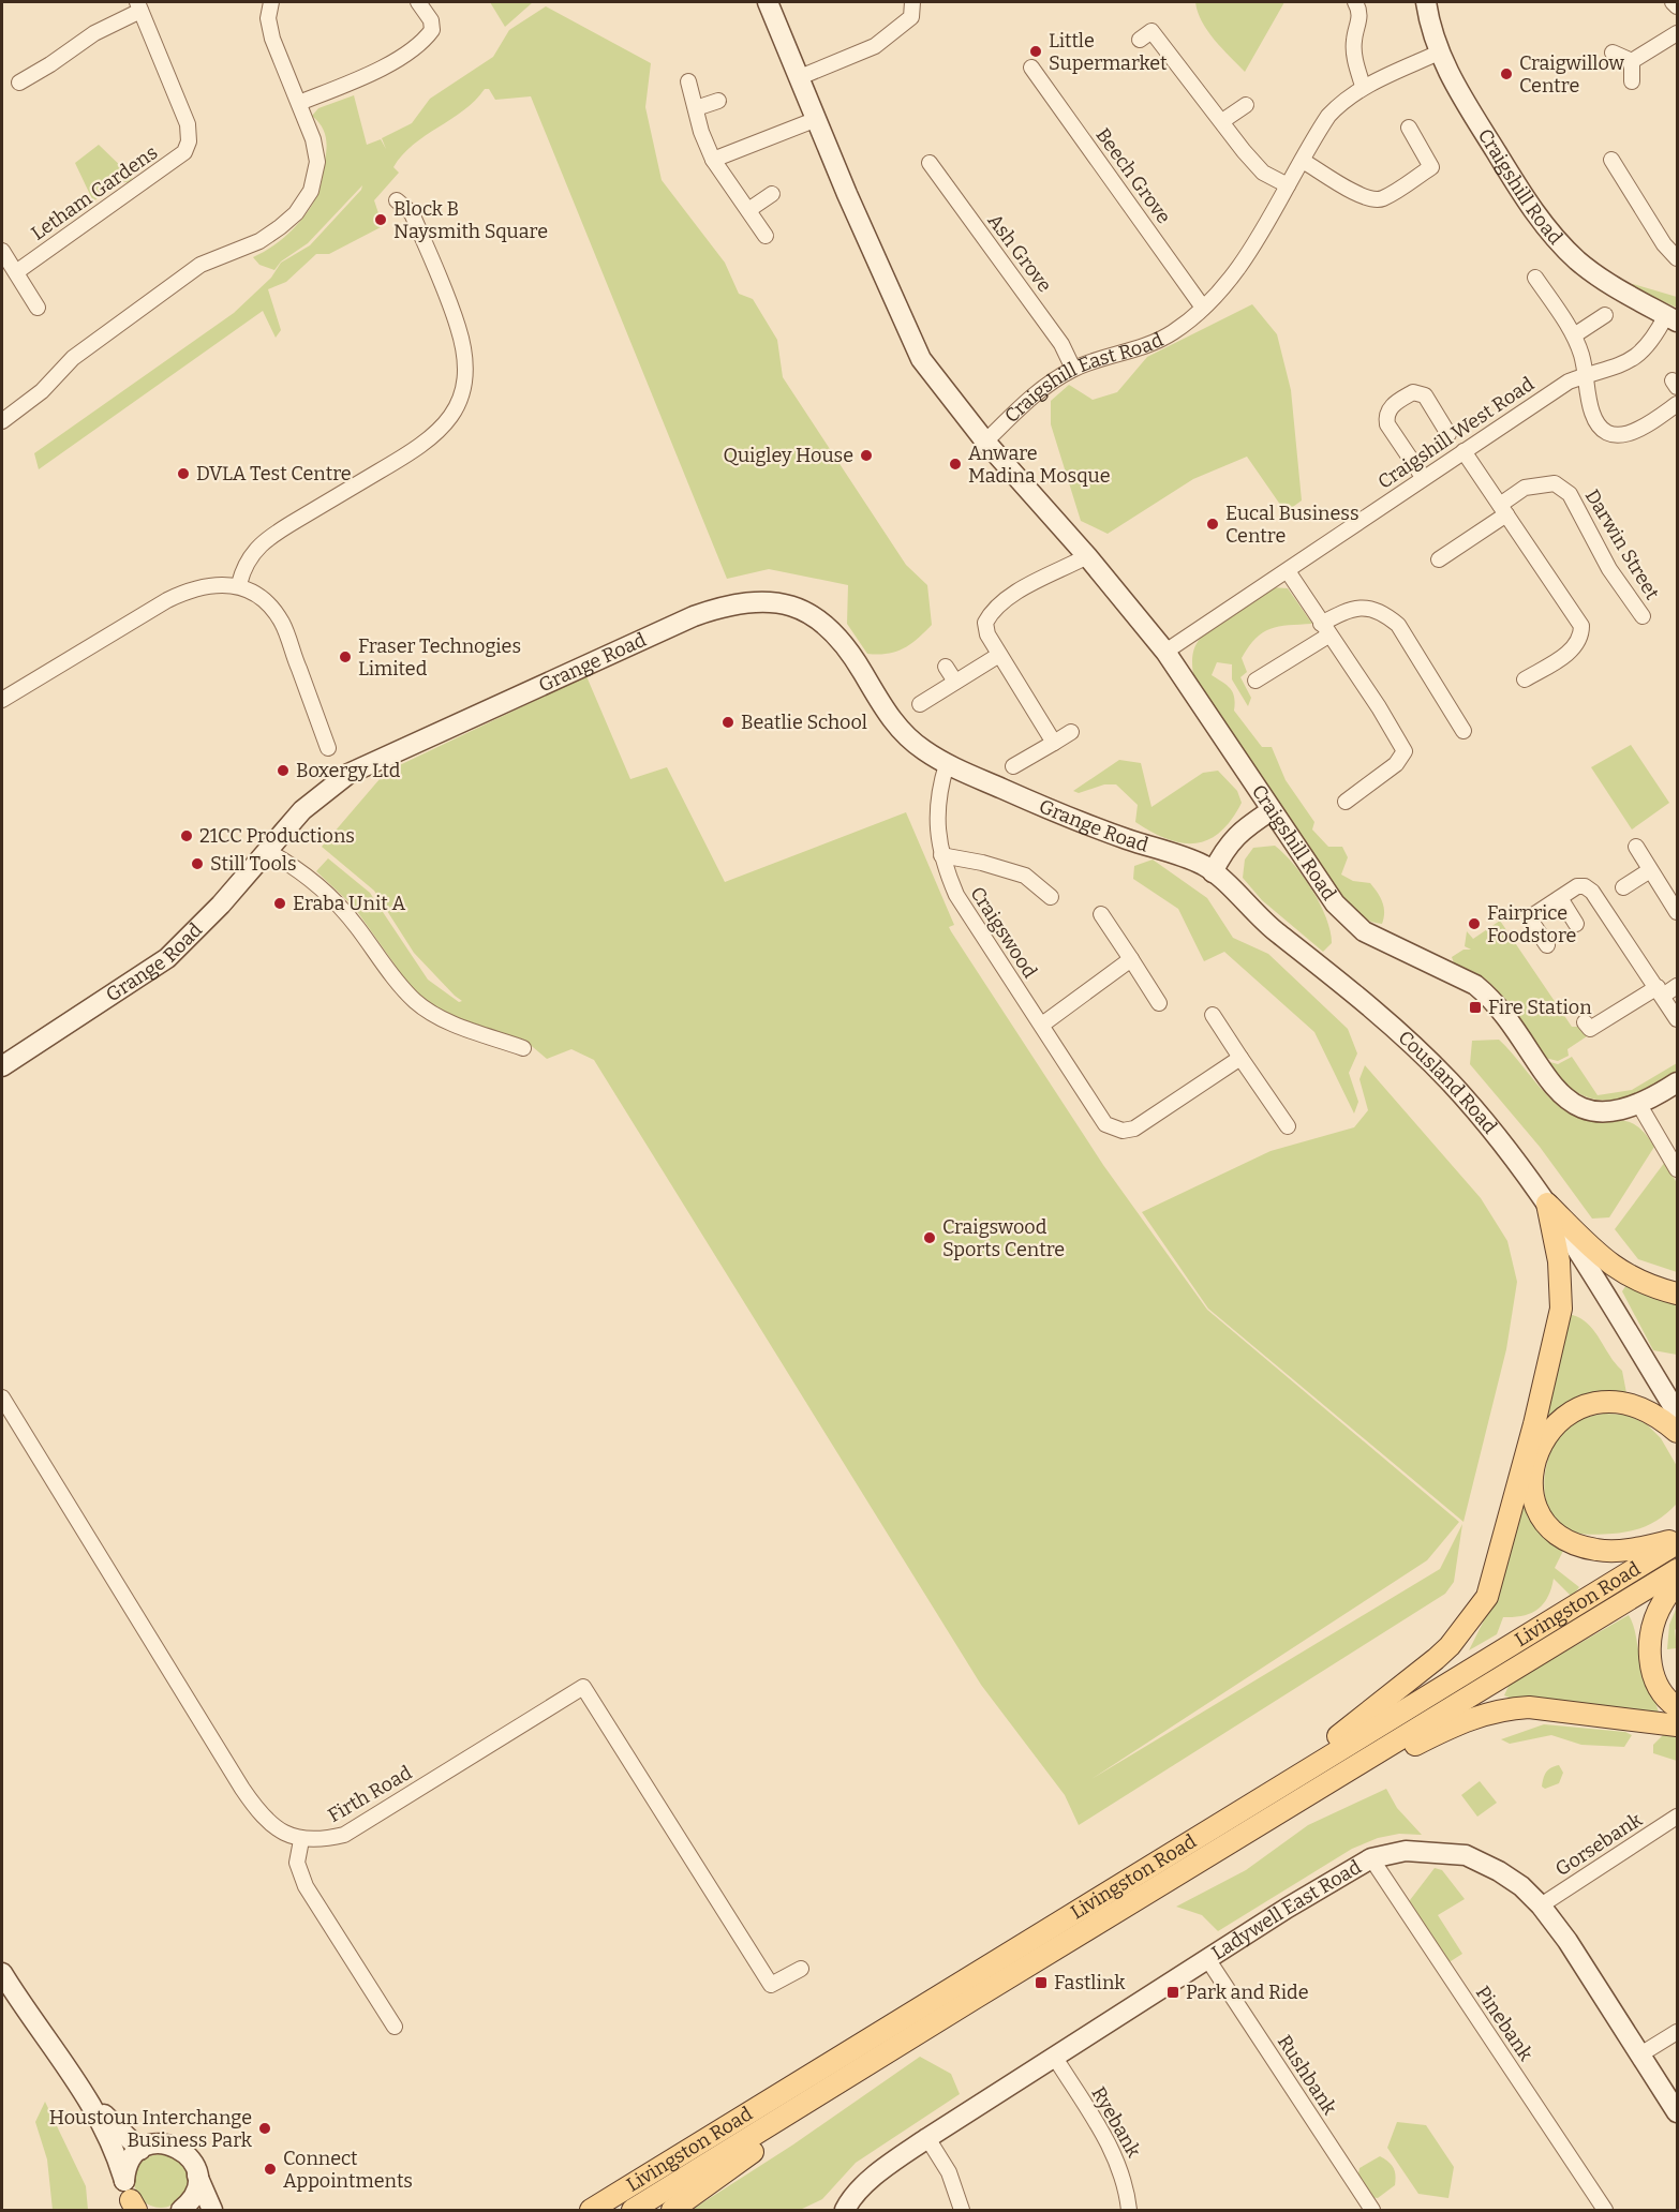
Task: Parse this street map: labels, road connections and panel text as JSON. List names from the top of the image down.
{
  "streets": {
    "main road": ["Livingston Road"],
    "street": [
      "Beech Grove",
      "Craigshill Road",
      "Letham Gardens",
      "Ash Grove",
      "Craigshill East Road",
      "Craigshill West Road",
      "Darwin Street",
      "Grange Road",
      "Craigswood",
      "Cousland Road",
      "Firth Road",
      "Gorsebank",
      "Ladywell East Road",
      "Pinebank",
      "Rushbank",
      "Ryebank"
    ]
  },
  "crossings": [
    ["Beech Grove", "Craigshill East Road"],
    ["Craigshill Road", "Craigshill East Road"],
    ["Craigshill Road", "Craigshill West Road"],
    ["Ash Grove", "Craigshill East Road"],
    ["Grange Road", "Craigswood"],
    ["Grange Road", "Cousland Road"],
    ["Gorsebank", "Ladywell East Road"],
    ["Ladywell East Road", "Pinebank"],
    ["Ladywell East Road", "Rushbank"],
    ["Ladywell East Road", "Ryebank"]
  ],
  "places": {
    "other": [
      "Little Supermarket",
      "Craigwillow Centre",
      "Block B Naysmith Square",
      "Quigley House",
      "Anware Madina Mosque",
      "DVLA Test Centre",
      "Eucal Business Centre",
      "Fraser Technogies Limited",
      "Beatlie School",
      "Boxergy Ltd",
      "21CC Productions",
      "Still Tools",
      "Eraba Unit A",
      "Fairprice Foodstore",
      "Craigswood Sports Centre",
      "Houstoun Interchange Business Park",
      "Connect Appointments"
    ],
    "transit": ["Fire Station", "Fastlink", "Park and Ride"]
  }
}
